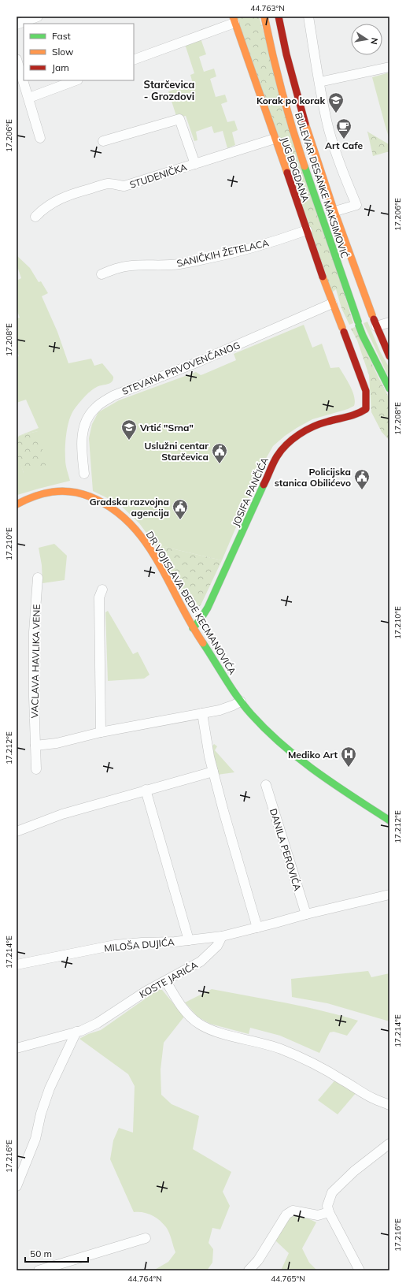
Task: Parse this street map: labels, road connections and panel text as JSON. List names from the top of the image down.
{
  "streets": {
    "street": [
      "JUG BOGDANA",
      "STUDENIČKA",
      "BULEVAR DESANKE MAKSIMOVIĆ",
      "SANIČKIH ŽETELACA",
      "STEVANA PRVOVENČANOG",
      "JOSIFA PANČIĆA",
      "DR VOJISLAVA ĐEDE KECMANOVIĆA",
      "VACLAVA HAVLIKA VENE",
      "DANILA PEROVIĆA",
      "MILOŠA DUJIĆA",
      "KOSTE JARIĆA"
    ]
  },
  "crossings": [
    ["JUG BOGDANA", "STUDENIČKA"],
    ["JUG BOGDANA", "SANIČKIH ŽETELACA"],
    ["JUG BOGDANA", "STEVANA PRVOVENČANOG"],
    ["JUG BOGDANA", "JOSIFA PANČIĆA"],
    ["JOSIFA PANČIĆA", "DR VOJISLAVA ĐEDE KECMANOVIĆA"],
    ["MILOŠA DUJIĆA", "KOSTE JARIĆA"]
  ],
  "districts": ["Starčevica - Grozdovi"],
  "places": {
    "school or university": ["Korak po korak", "Vrtić \"Srna\""],
    "cafe": ["Art Cafe"],
    "public building": ["Uslužni centar Starčevica", "Policijska stanica Obilićevo", "Gradska razvojna agencija"],
    "hospital": ["Mediko Art"]
  },
  "legend": ["Fast", "Slow", "Jam"],
  "scale_bar": "50 m",
  "north": "right",
  "coordinates": [
    "44.763°N",
    "17.206°E",
    "17.208°E",
    "17.210°E",
    "17.212°E",
    "17.214°E",
    "17.216°E",
    "44.764°N",
    "44.765°N"
  ]
}
